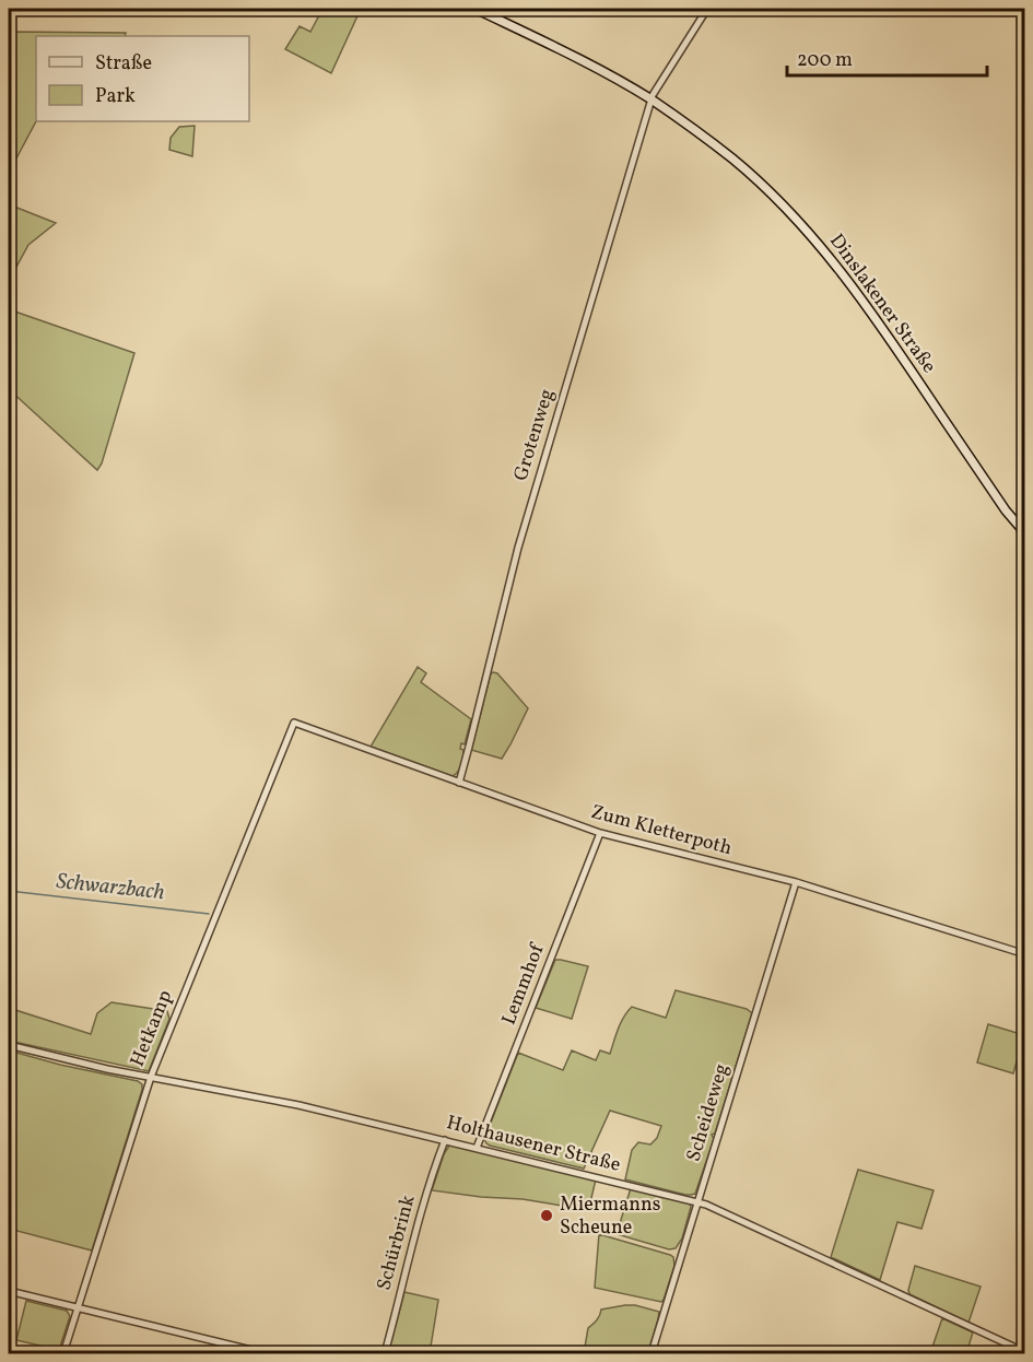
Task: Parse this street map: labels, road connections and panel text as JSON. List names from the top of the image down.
{
  "streets": {
    "main road": ["Dinslakener Straße"],
    "street": [
      "Grotenweg",
      "Zum Kletterpoth",
      "Lemmhof",
      "Hetkamp",
      "Scheideweg",
      "Holthausener Straße",
      "Schürbrink"
    ]
  },
  "crossings": [
    ["Dinslakener Straße", "Grotenweg"],
    ["Grotenweg", "Zum Kletterpoth"],
    ["Zum Kletterpoth", "Lemmhof"],
    ["Zum Kletterpoth", "Hetkamp"],
    ["Zum Kletterpoth", "Scheideweg"],
    ["Lemmhof", "Holthausener Straße"],
    ["Hetkamp", "Holthausener Straße"],
    ["Scheideweg", "Holthausener Straße"],
    ["Holthausener Straße", "Schürbrink"]
  ],
  "water": ["Schwarzbach"],
  "places": ["Miermanns Scheune"],
  "legend": ["Straße", "Park"],
  "scale_bar": "200 m"
}
